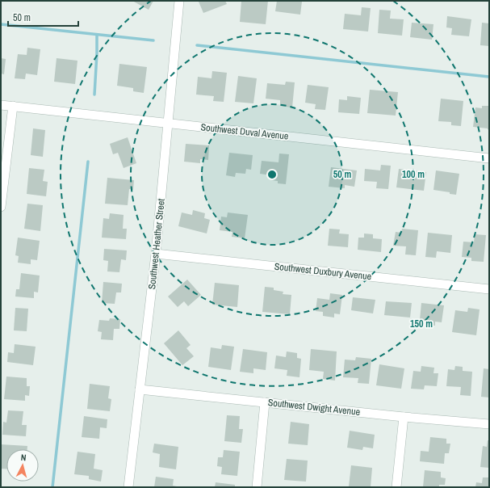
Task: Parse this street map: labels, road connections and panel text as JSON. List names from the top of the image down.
{
  "streets": {
    "street": [
      "Southwest Duval Avenue",
      "Southwest Heather Street",
      "Southwest Duxbury Avenue",
      "Southwest Dwight Avenue"
    ]
  },
  "crossings": [
    ["Southwest Duval Avenue", "Southwest Heather Street"],
    ["Southwest Heather Street", "Southwest Duxbury Avenue"],
    ["Southwest Heather Street", "Southwest Dwight Avenue"]
  ],
  "scale_bar": "50 m",
  "north": "top",
  "rings": ["50 m", "100 m", "150 m"]
}
